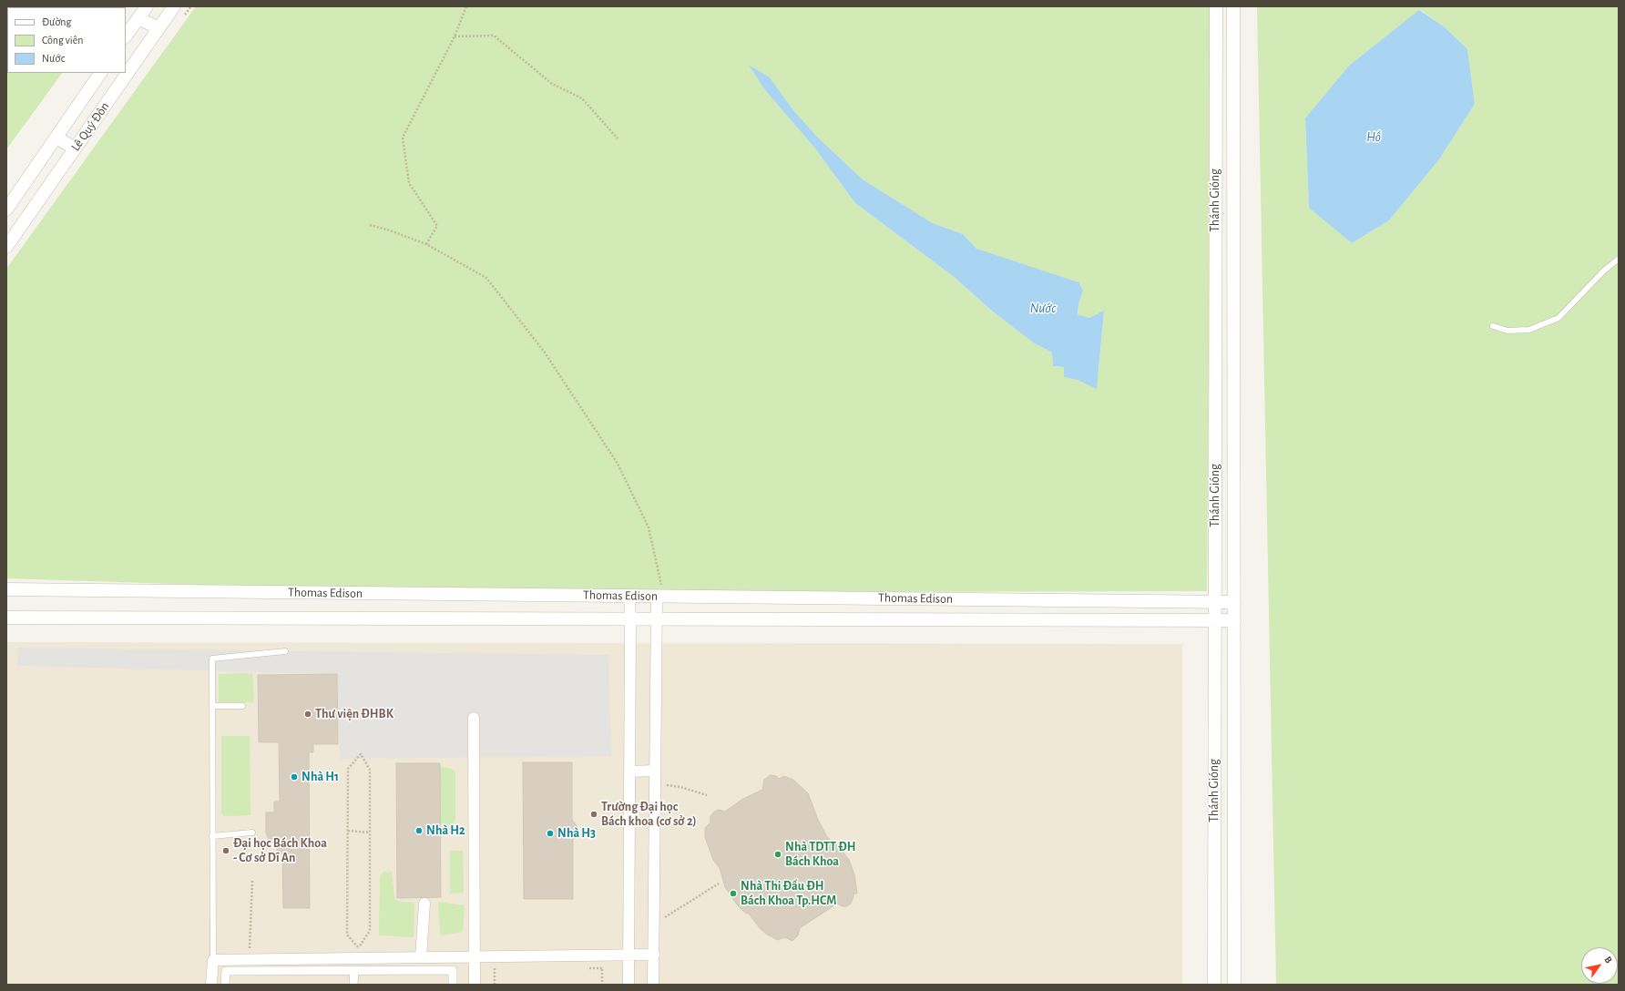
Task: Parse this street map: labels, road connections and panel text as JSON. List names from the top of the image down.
{
  "streets": {
    "street": ["Lê Quý Đôn", "Thánh Gióng", "Thomas Edison"]
  },
  "crossings": [
    ["Thánh Gióng", "Thomas Edison"]
  ],
  "water": ["Hồ", "Nước"],
  "places": [
    "Thư viện ĐHBK",
    "Nhà H1",
    "Trường Đại học Bách khoa (cơ sở 2)",
    "Nhà H2",
    "Nhà H3",
    "Đại học Bách Khoa - Cơ sở Dĩ An",
    "Nhà TDTT ĐH Bách Khoa",
    "Nhà Thi Đấu ĐH Bách Khoa Tp.HCM"
  ],
  "legend": ["Đường", "Công viên", "Nước"],
  "north": "top right"
}
